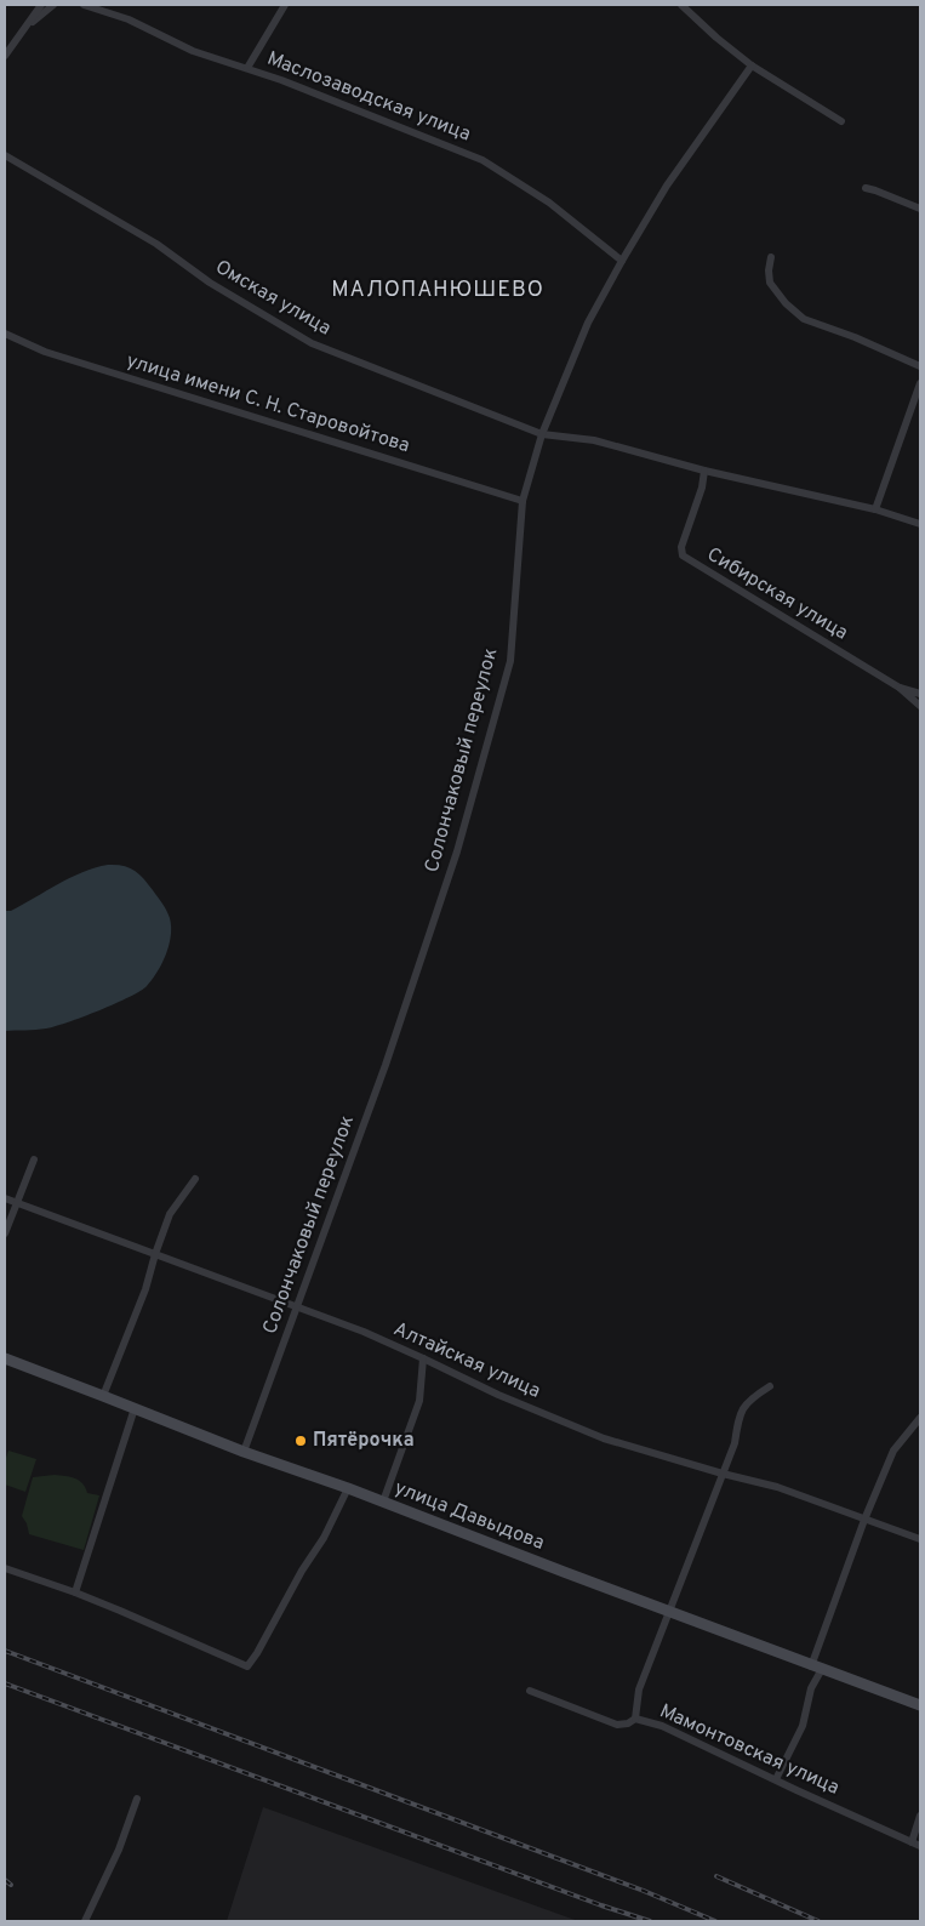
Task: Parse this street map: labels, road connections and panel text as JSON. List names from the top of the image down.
{
  "streets": {
    "main road": ["улица Давыдова"],
    "street": [
      "Маслозаводская улица",
      "Омская улица",
      "улица имени С. Н. Старовойтова",
      "Сибирская улица",
      "Солончаковый переулок",
      "Алтайская улица",
      "Мамонтовская улица"
    ]
  },
  "crossings": [
    ["Маслозаводская улица", "Солончаковый переулок"],
    ["Омская улица", "Солончаковый переулок"],
    ["улица имени С. Н. Старовойтова", "Солончаковый переулок"],
    ["Солончаковый переулок", "Алтайская улица"],
    ["Солончаковый переулок", "улица Давыдова"]
  ],
  "districts": ["МАЛОПАНЮШЕВО"],
  "places": ["Пятёрочка"]
}
